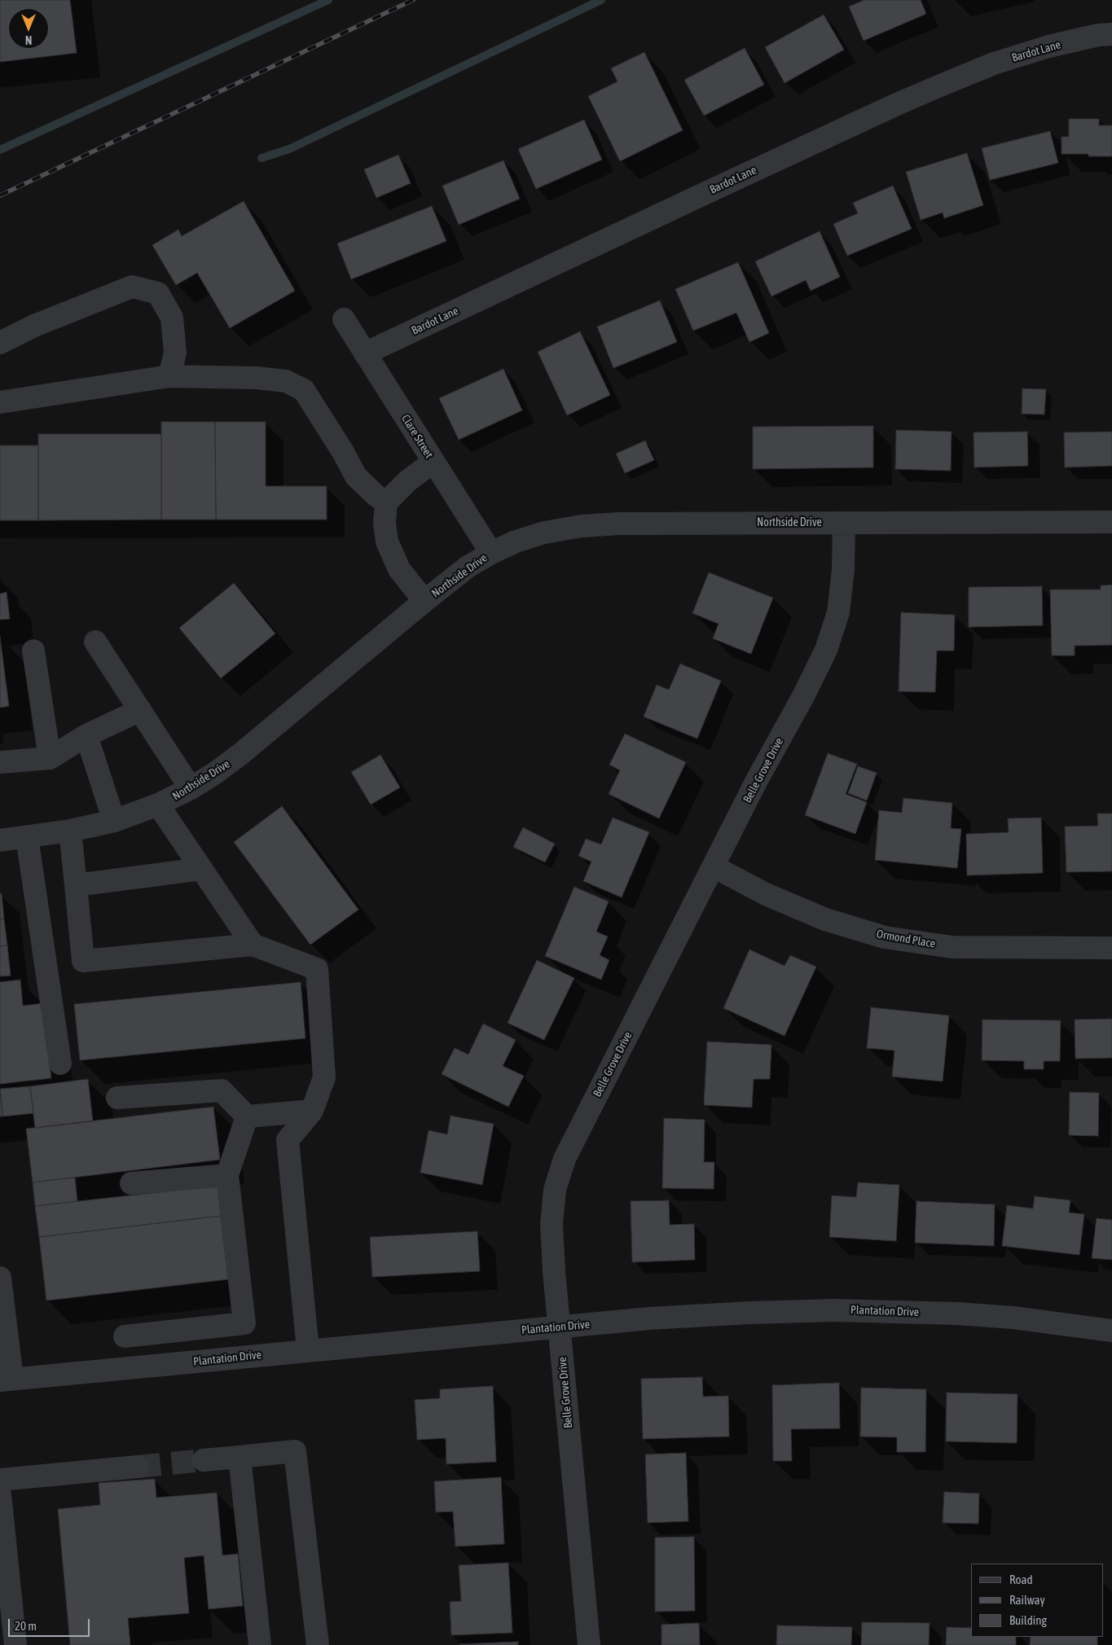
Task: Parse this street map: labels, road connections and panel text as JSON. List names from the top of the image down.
{
  "streets": {
    "street": [
      "Bardot Lane",
      "Clare Street",
      "Northside Drive",
      "Belle Grove Drive",
      "Ormond Place",
      "Plantation Drive"
    ]
  },
  "crossings": [
    ["Bardot Lane", "Clare Street"],
    ["Clare Street", "Northside Drive"],
    ["Northside Drive", "Belle Grove Drive"],
    ["Belle Grove Drive", "Ormond Place"],
    ["Belle Grove Drive", "Plantation Drive"]
  ],
  "legend": ["Road", "Railway", "Building"],
  "scale_bar": "20 m",
  "north": "bottom"
}
